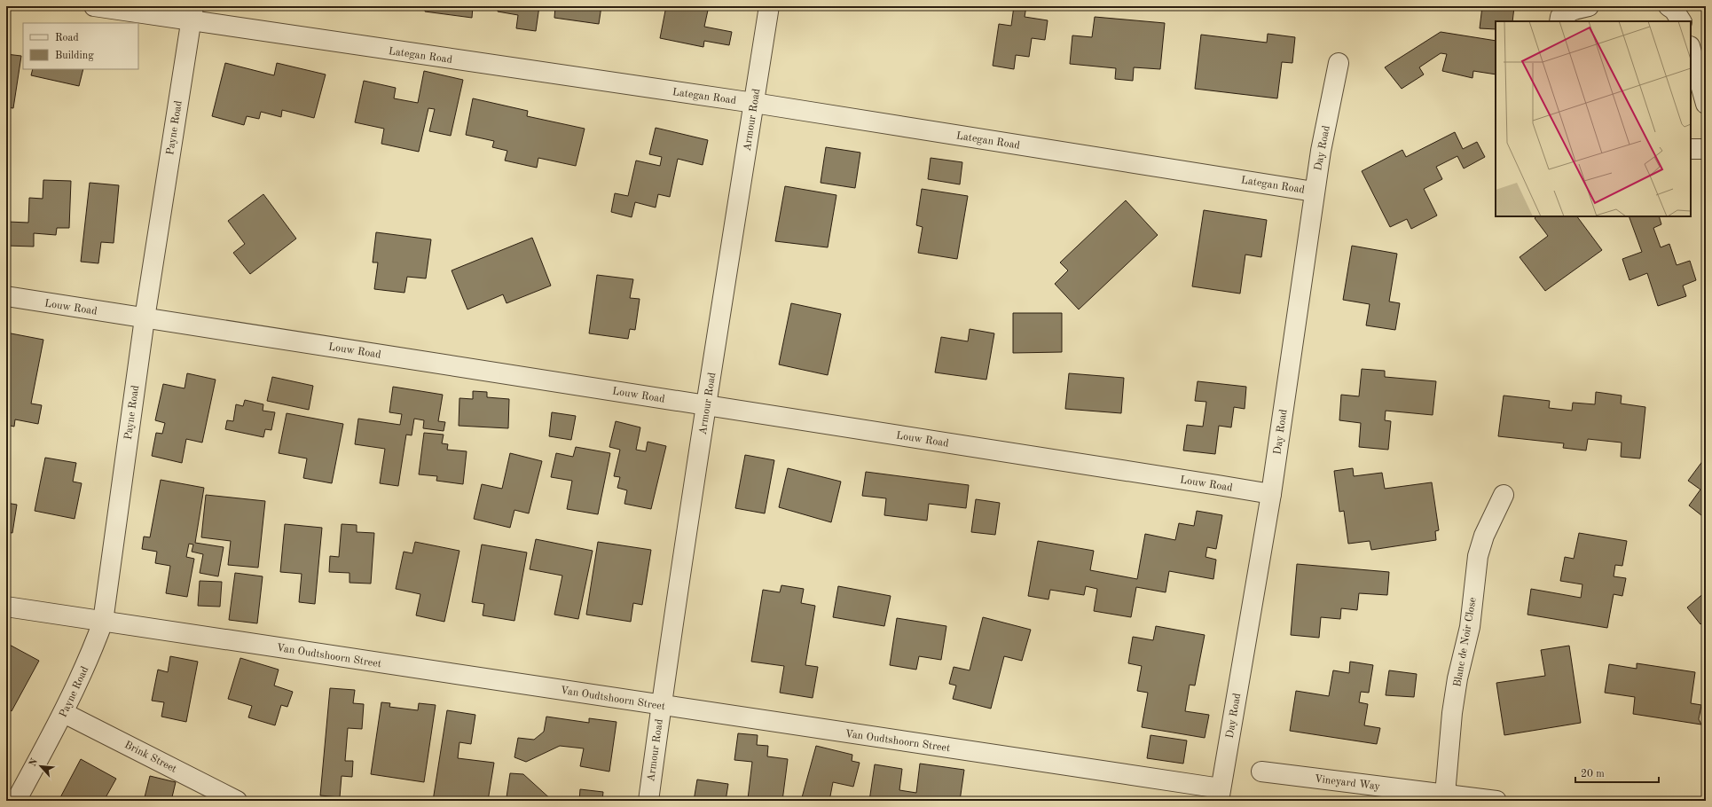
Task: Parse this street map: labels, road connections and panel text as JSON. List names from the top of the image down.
{
  "streets": {
    "street": [
      "Lategan Road",
      "Armour Road",
      "Payne Road",
      "Day Road",
      "Louw Road",
      "Blanc de Noir Close",
      "Van Oudtshoorn Street",
      "Brink Street",
      "Vineyard Way"
    ]
  },
  "crossings": [
    ["Lategan Road", "Armour Road"],
    ["Lategan Road", "Payne Road"],
    ["Lategan Road", "Day Road"],
    ["Armour Road", "Louw Road"],
    ["Armour Road", "Van Oudtshoorn Street"],
    ["Payne Road", "Louw Road"],
    ["Payne Road", "Van Oudtshoorn Street"],
    ["Payne Road", "Brink Street"],
    ["Day Road", "Louw Road"],
    ["Day Road", "Van Oudtshoorn Street"],
    ["Blanc de Noir Close", "Vineyard Way"]
  ],
  "legend": ["Road", "Building"],
  "scale_bar": "20 m",
  "north": "top left"
}
